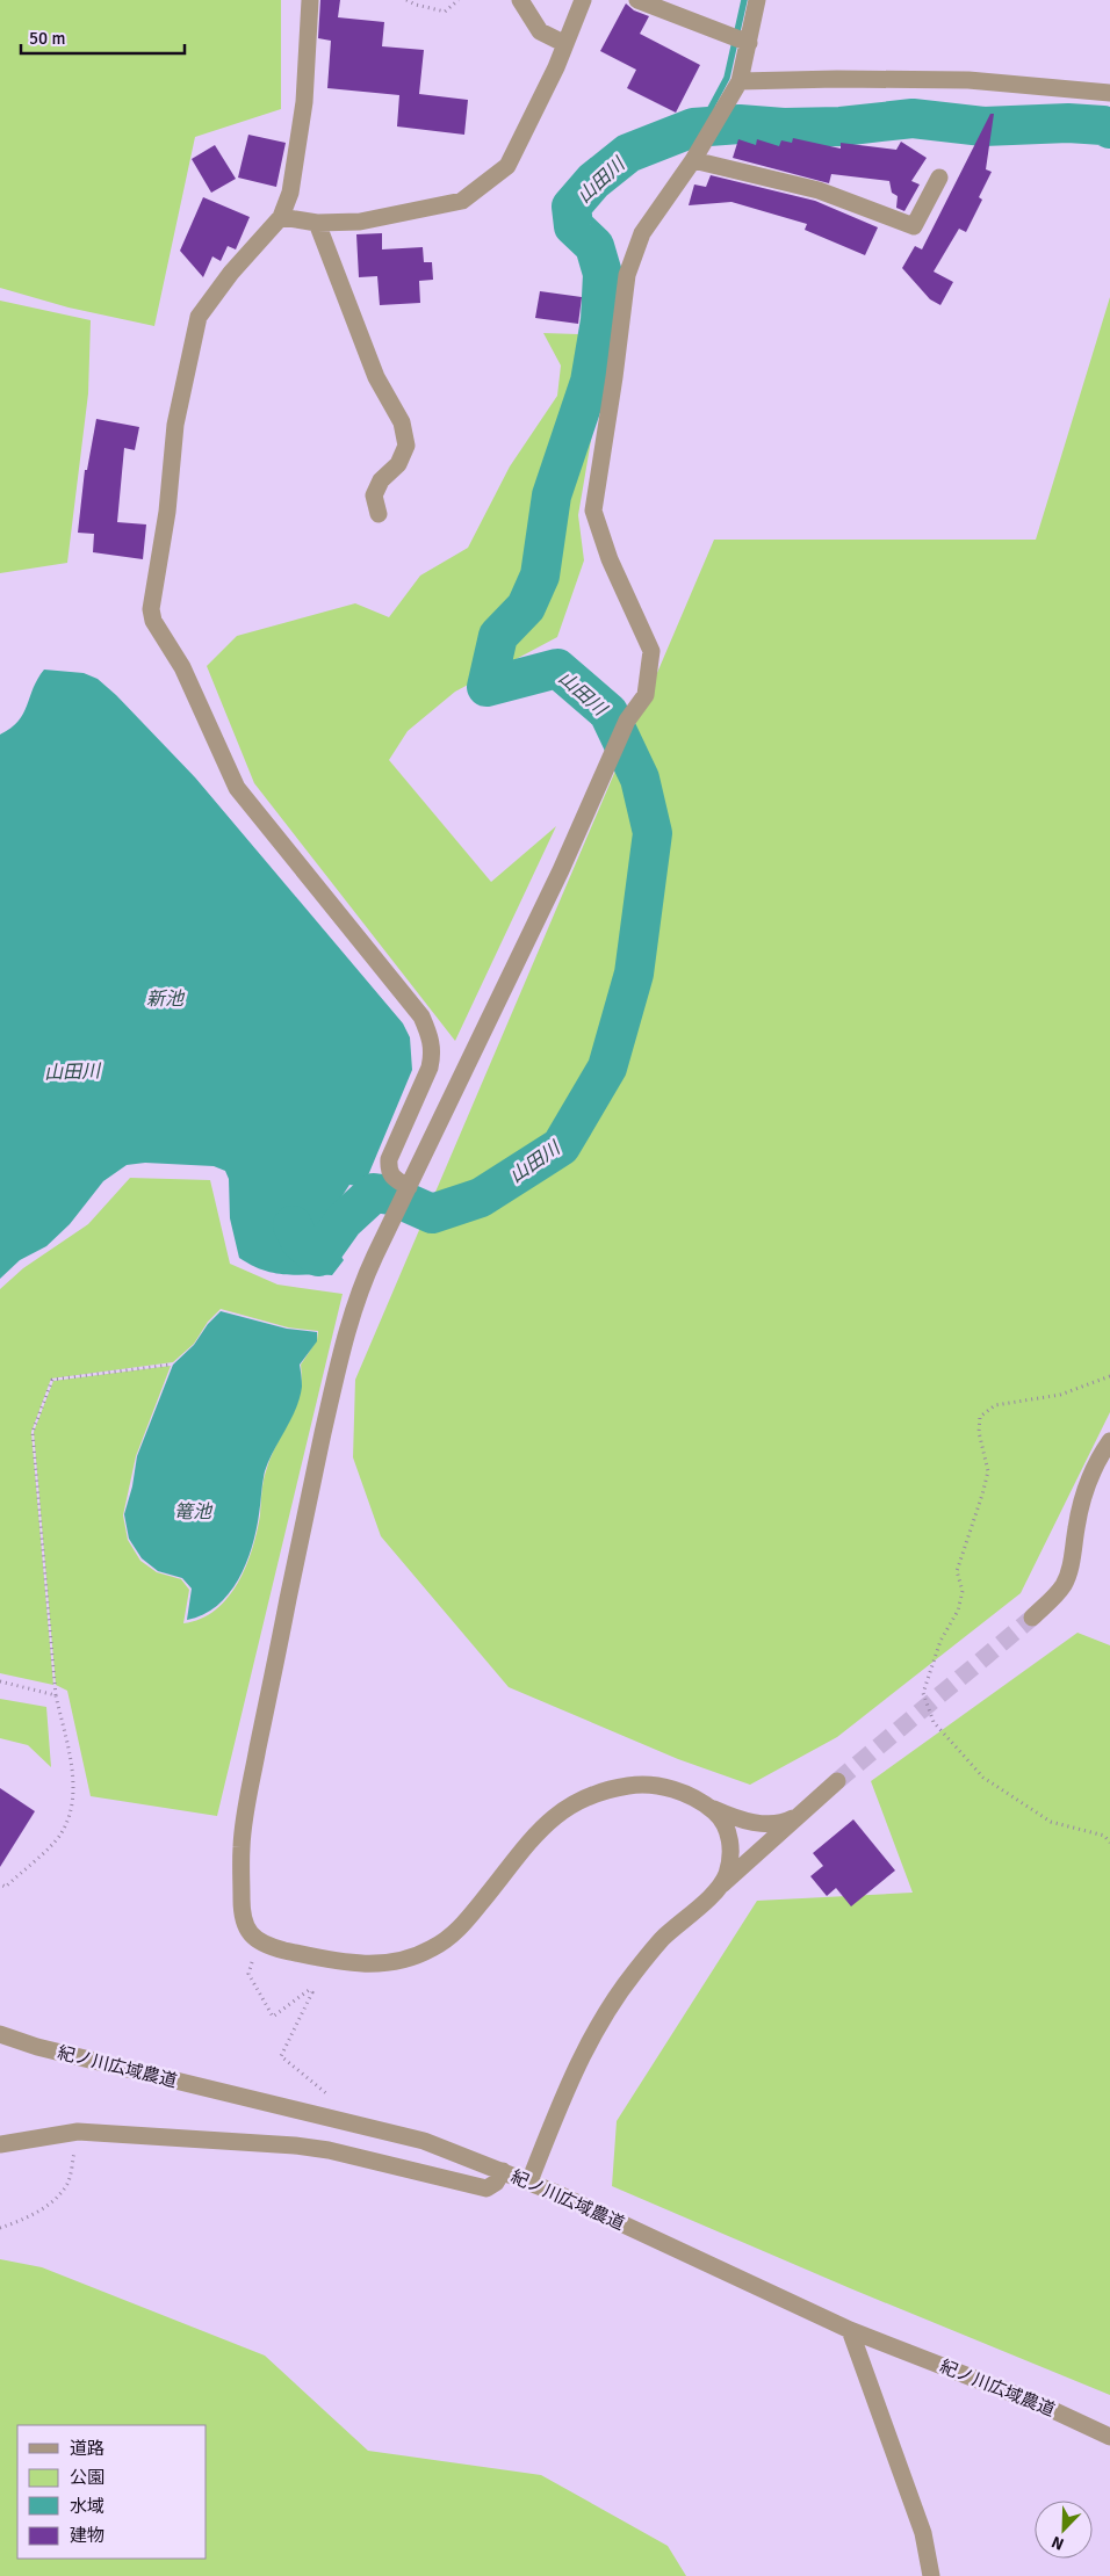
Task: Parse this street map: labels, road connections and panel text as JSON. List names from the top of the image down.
{
  "streets": {
    "street": ["紀ノ川広域農道"]
  },
  "water": ["山田川", "新池", "篭池"],
  "legend": [
    "道路",
    "公園",
    "水域",
    "建物"
  ],
  "scale_bar": "50 m",
  "north": "bottom left"
}
